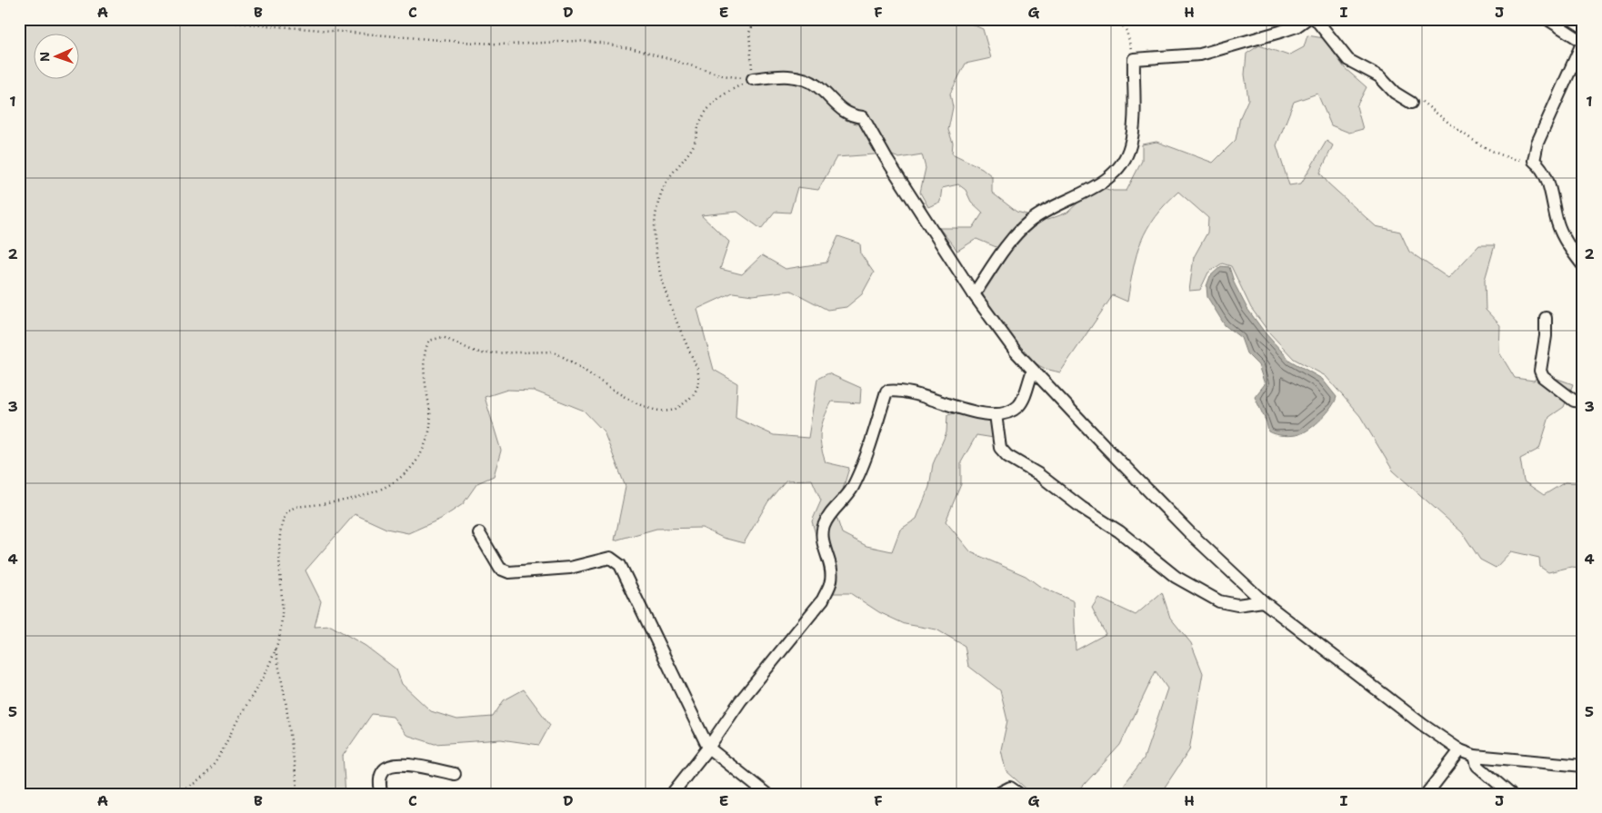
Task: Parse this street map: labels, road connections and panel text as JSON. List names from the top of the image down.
{
  "north": "left",
  "grid": {
    "columns": [
      "A",
      "B",
      "C",
      "D",
      "E",
      "F",
      "G",
      "H",
      "I",
      "J"
    ],
    "rows": [
      "1",
      "2",
      "3",
      "4",
      "5"
    ]
  }
}
